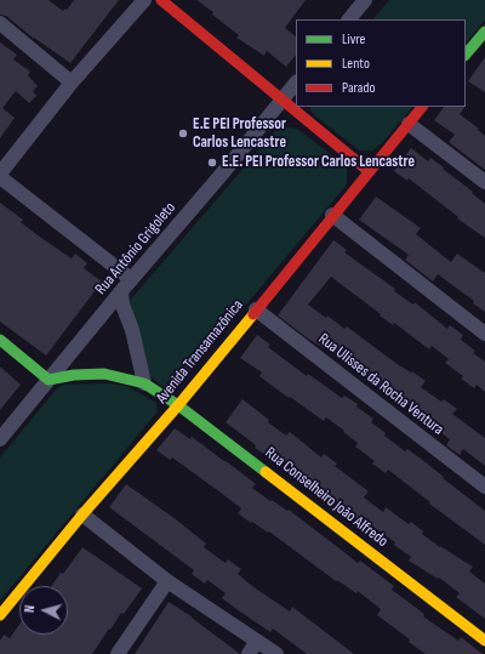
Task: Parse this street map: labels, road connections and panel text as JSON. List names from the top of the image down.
{
  "streets": {
    "street": [
      "Rua Antônio Grigoleto",
      "Avenida Transamazônica",
      "Rua Ulisses da Rocha Ventura",
      "Rua Conselheiro João Alfredo"
    ]
  },
  "crossings": [
    ["Rua Antônio Grigoleto", "Rua Conselheiro João Alfredo"],
    ["Avenida Transamazônica", "Rua Ulisses da Rocha Ventura"],
    ["Avenida Transamazônica", "Rua Conselheiro João Alfredo"]
  ],
  "places": ["E.E PEI Professor Carlos Lencastre", "E.E. PEI Professor Carlos Lencastre"],
  "legend": ["Livre", "Lento", "Parado"],
  "north": "left"
}
